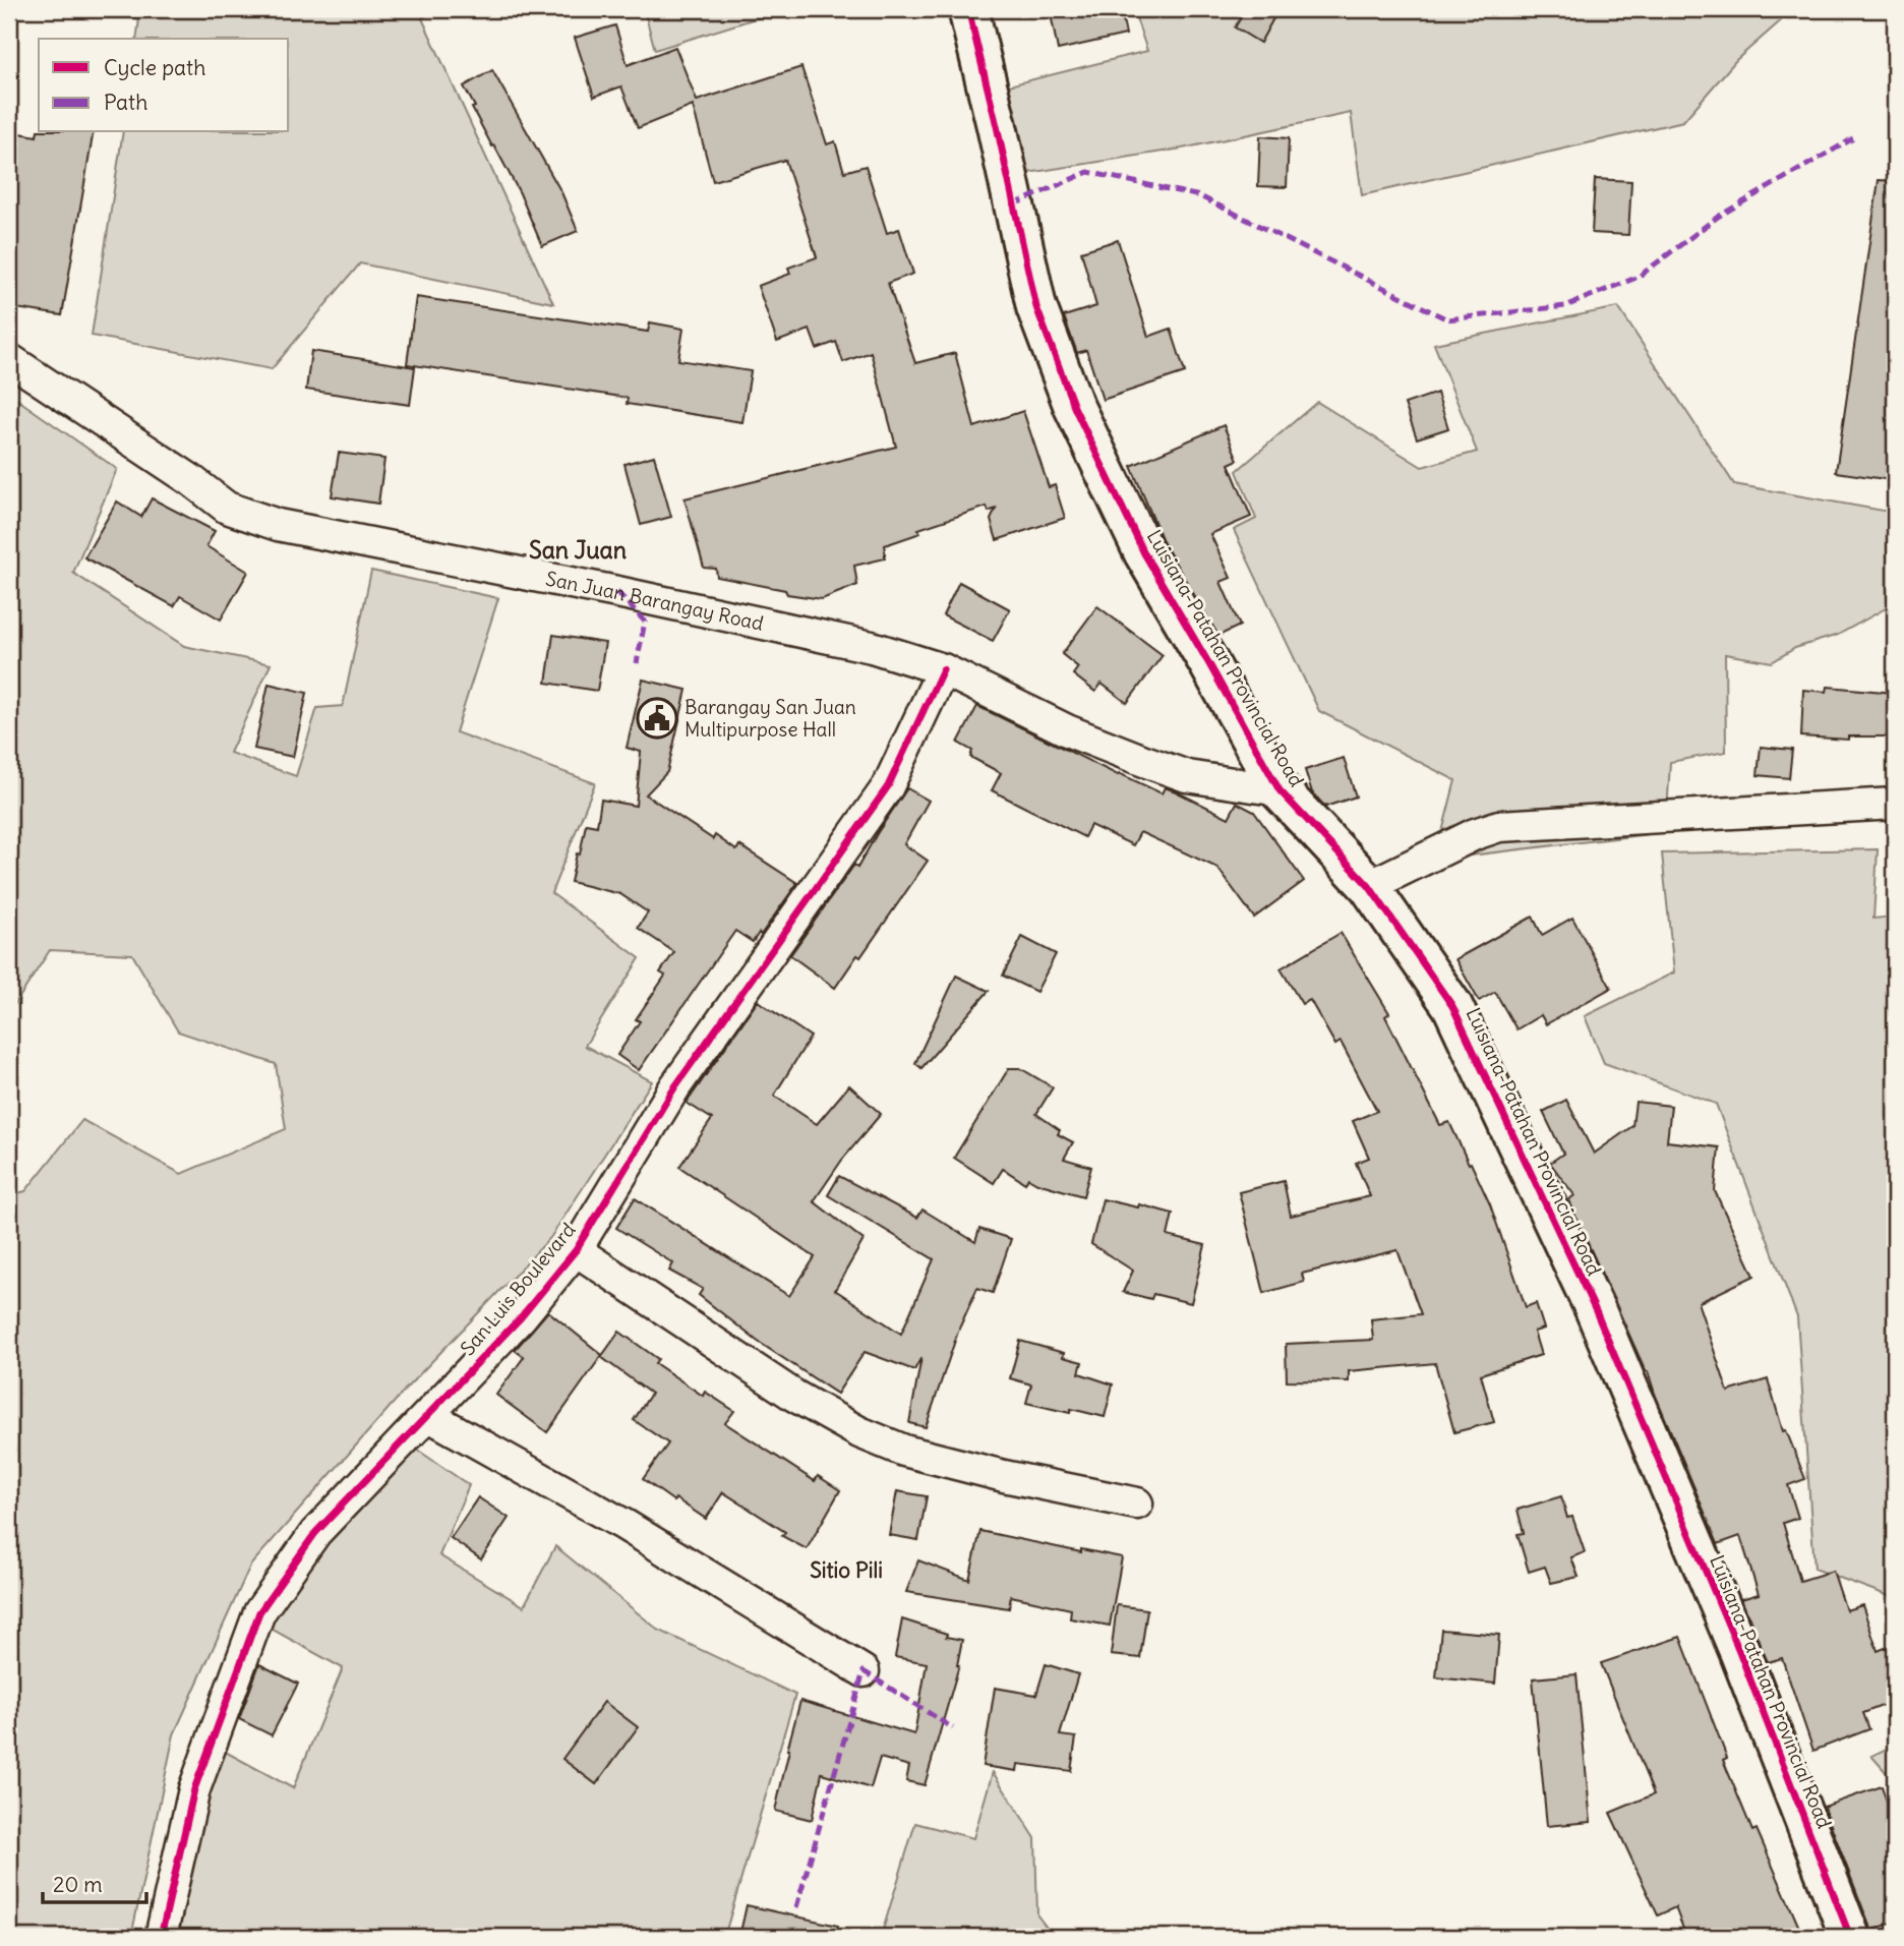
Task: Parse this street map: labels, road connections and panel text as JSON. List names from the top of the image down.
{
  "streets": {
    "street": ["San Juan Barangay Road", "Luisiana-Patahan Provincial Road", "San Luis Boulevard"]
  },
  "crossings": [
    ["San Juan Barangay Road", "Luisiana-Patahan Provincial Road"],
    ["San Juan Barangay Road", "San Luis Boulevard"]
  ],
  "districts": ["San Juan", "Sitio Pili"],
  "places": {
    "public building": ["Barangay San Juan Multipurpose Hall"]
  },
  "legend": ["Cycle path", "Path"],
  "scale_bar": "20 m"
}
